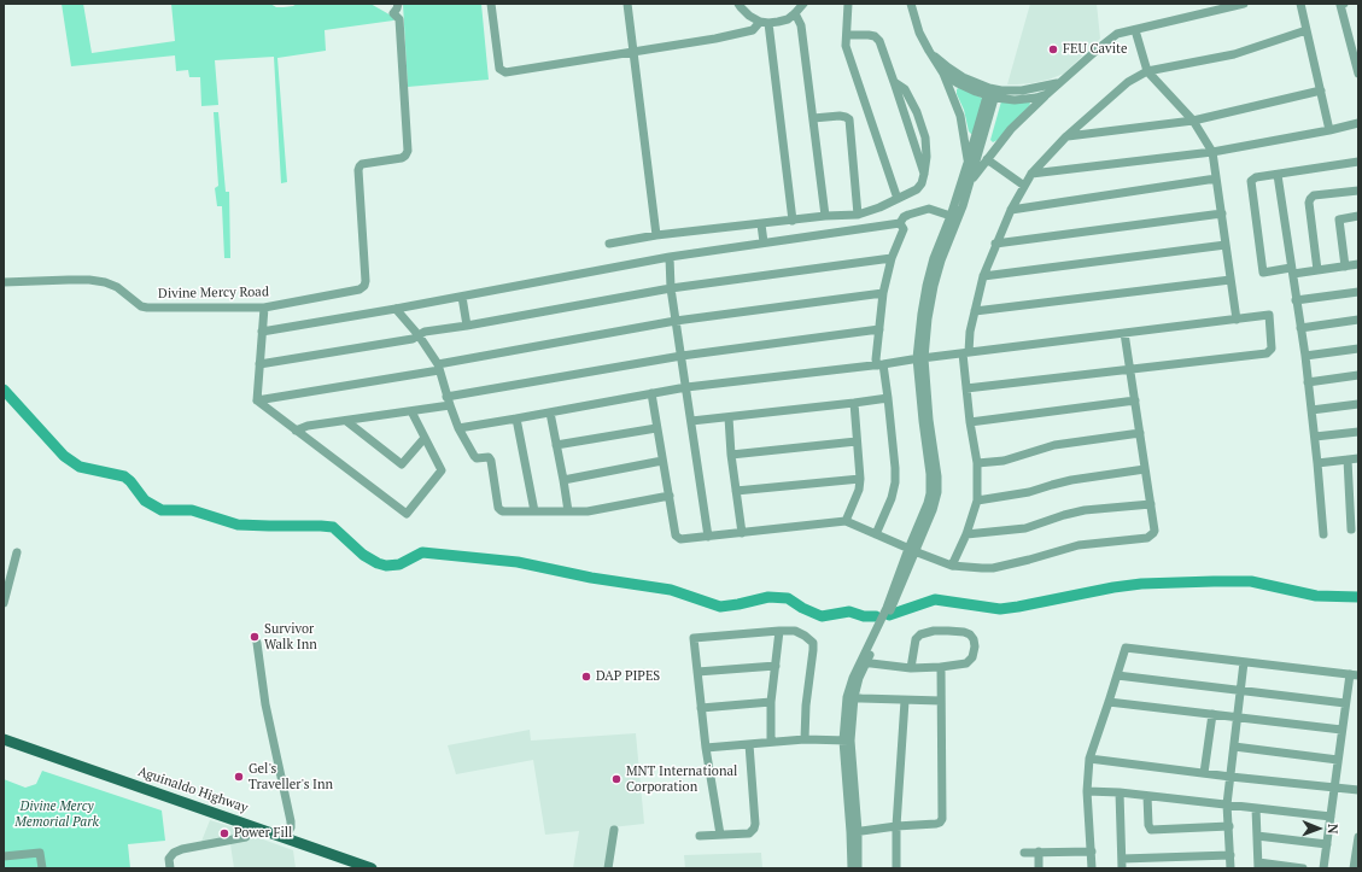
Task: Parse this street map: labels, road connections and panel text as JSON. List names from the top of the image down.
{
  "streets": {
    "main road": ["Aguinaldo Highway"],
    "street": ["Divine Mercy Road"]
  },
  "parks": ["Divine Mercy Memorial Park"],
  "places": [
    "FEU Cavite",
    "Survivor Walk Inn",
    "DAP PIPES",
    "Gel's Traveller's Inn",
    "MNT International Corporation",
    "Power Fill"
  ],
  "north": "right"
}
